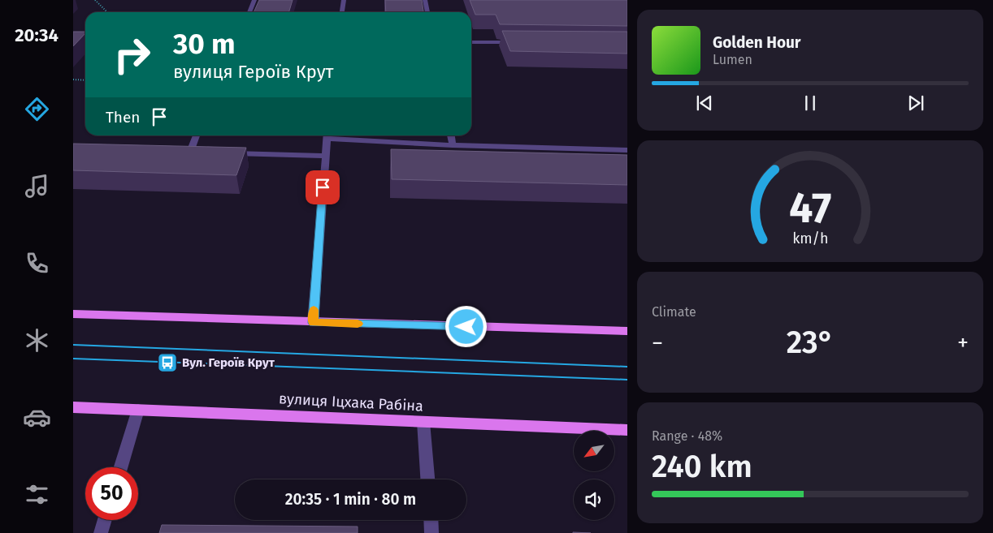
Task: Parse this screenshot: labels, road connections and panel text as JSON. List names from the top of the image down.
{
  "streets": {
    "main road": ["вулиця Іцхака Рабіна"]
  },
  "places": {
    "bus stop": ["Вул. Героїв Крут"]
  },
  "north": "bottom left",
  "page": {
    "tabs": "20:34",
    "turn": ["30 m", "вулиця Героїв Крут"],
    "song": ["Golden Hour", "Lumen"],
    "then": "Then",
    "tile": [
      "Climate",
      ["Range · 48%", "240 km"]
    ],
    "heat": ["−", "23°", "+"],
    "limit": "50",
    "trip": "20:35 · 1 min · 80 m",
    "gauge": ["47", "km/h"]
  }
}
